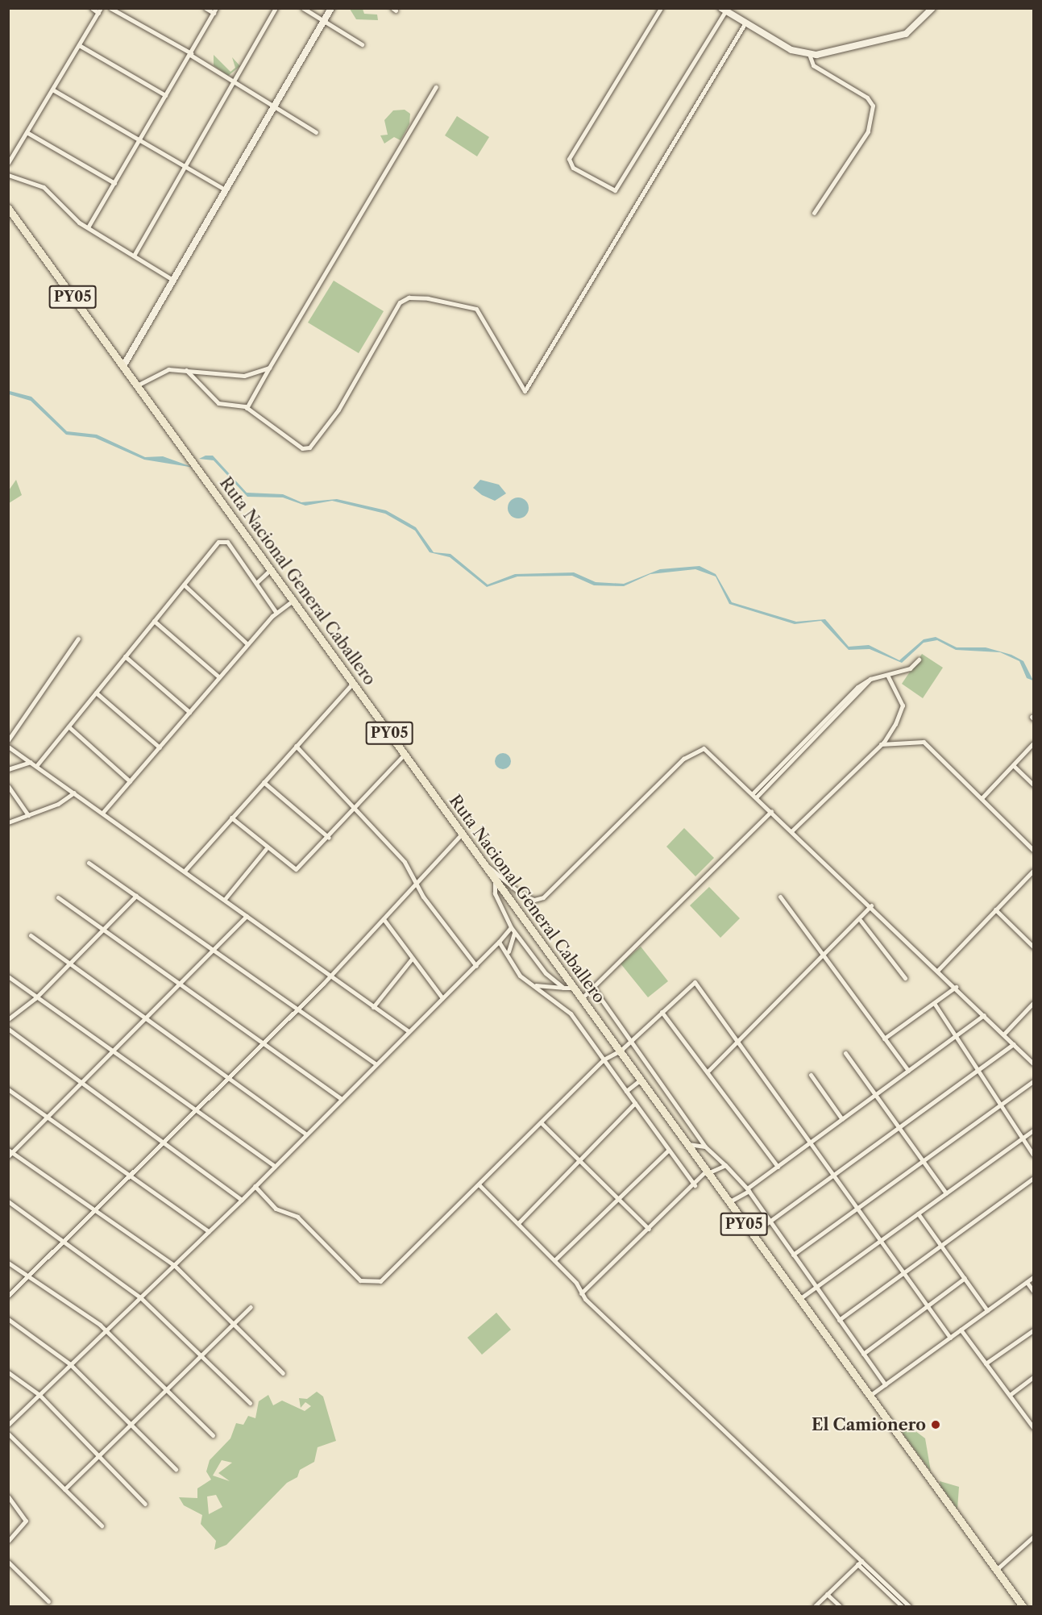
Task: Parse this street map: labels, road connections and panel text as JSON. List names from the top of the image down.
{
  "streets": {
    "highway": ["PY05", "Ruta Nacional General Caballero"]
  },
  "places": ["El Camionero"]
}
